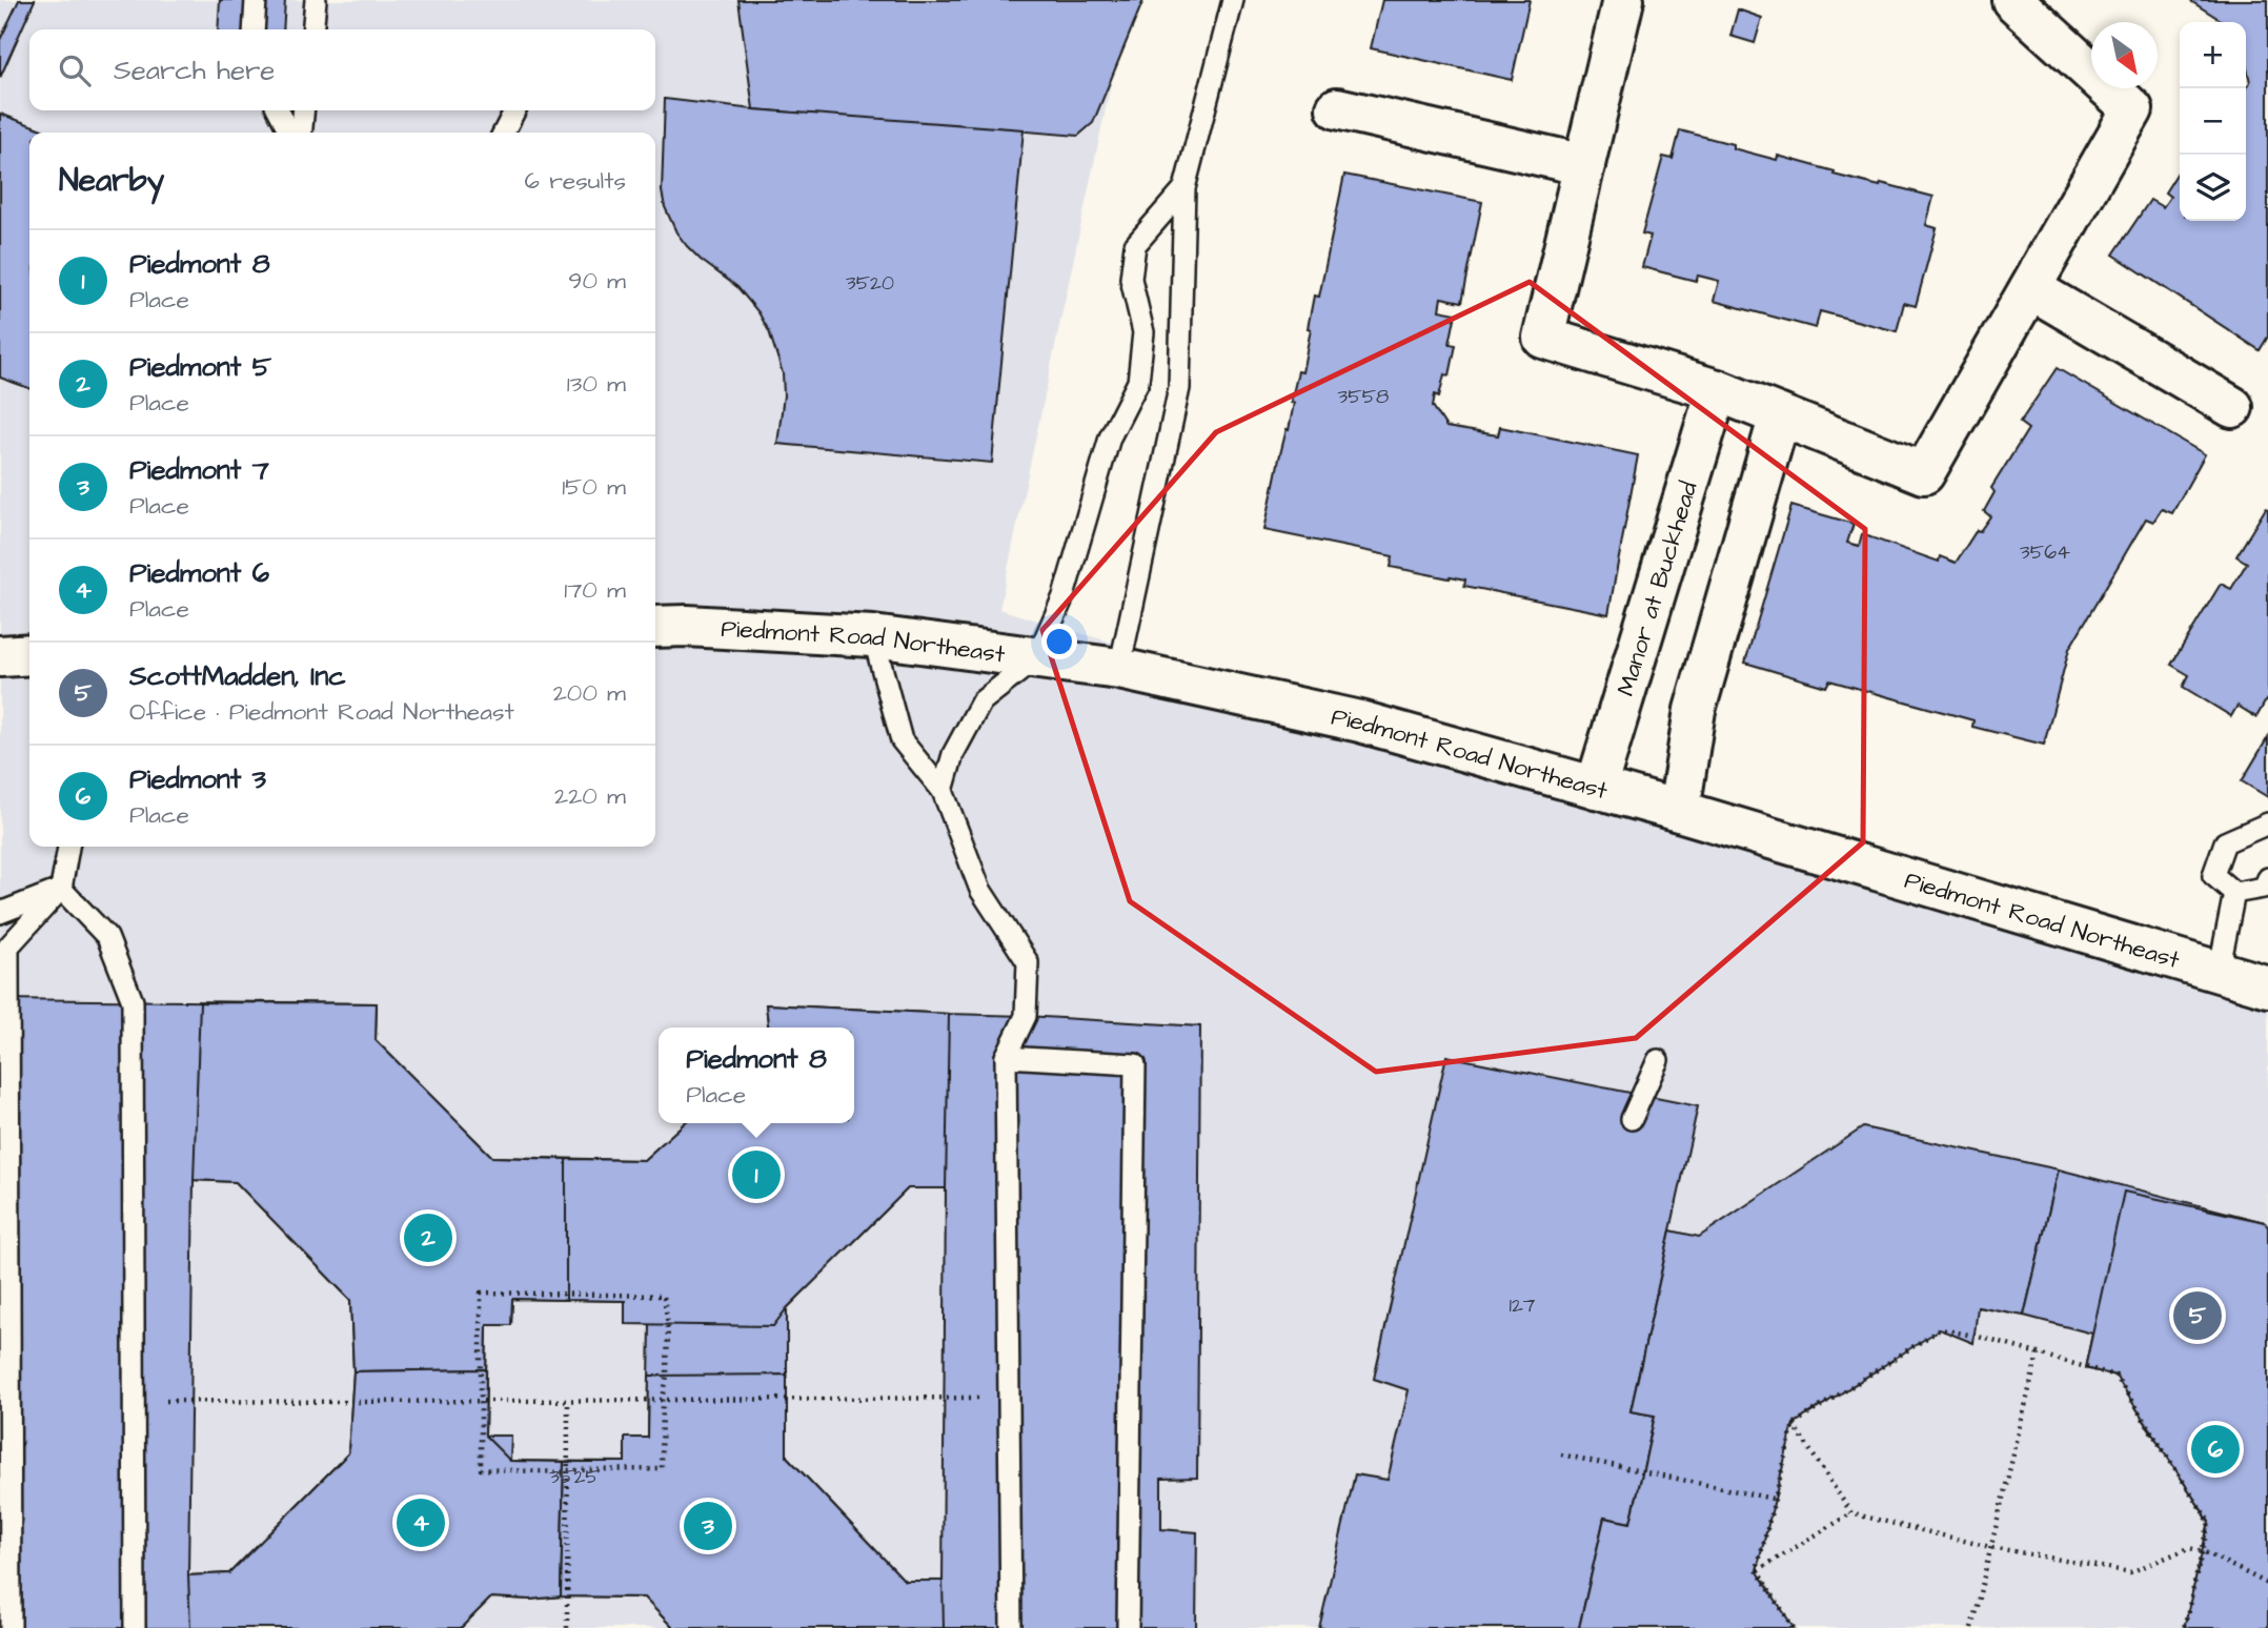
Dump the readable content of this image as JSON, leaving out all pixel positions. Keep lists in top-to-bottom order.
{
  "streets": {
    "street": ["Manor at Buckhead", "Piedmont Road Northeast"]
  },
  "crossings": [
    ["Manor at Buckhead", "Piedmont Road Northeast"]
  ],
  "house_numbers": [
    "3520",
    "3558",
    "3564",
    "127",
    "3525"
  ],
  "north": "bottom right",
  "page": {
    "map_buttons": ["+", "−"],
    "search": "Search here",
    "heading": ["Nearby", "6 results"],
    "list": [
      {
        "mark": "1",
        "name": "Piedmont 8",
        "note": "Place",
        "value": "90 m"
      },
      {
        "mark": "2",
        "name": "Piedmont 5",
        "note": "Place",
        "value": "130 m"
      },
      {
        "mark": "3",
        "name": "Piedmont 7",
        "note": "Place",
        "value": "150 m"
      },
      {
        "mark": "4",
        "name": "Piedmont 6",
        "note": "Place",
        "value": "170 m"
      },
      {
        "mark": "5",
        "name": "ScottMadden, Inc",
        "note": "Office · Piedmont Road Northeast",
        "value": "200 m"
      },
      {
        "mark": "6",
        "name": "Piedmont 3",
        "note": "Place",
        "value": "220 m"
      }
    ],
    "popup": ["Piedmont 8", "Place"],
    "pins": [
      "1",
      "2",
      "5",
      "6",
      "4",
      "3"
    ]
  }
}
